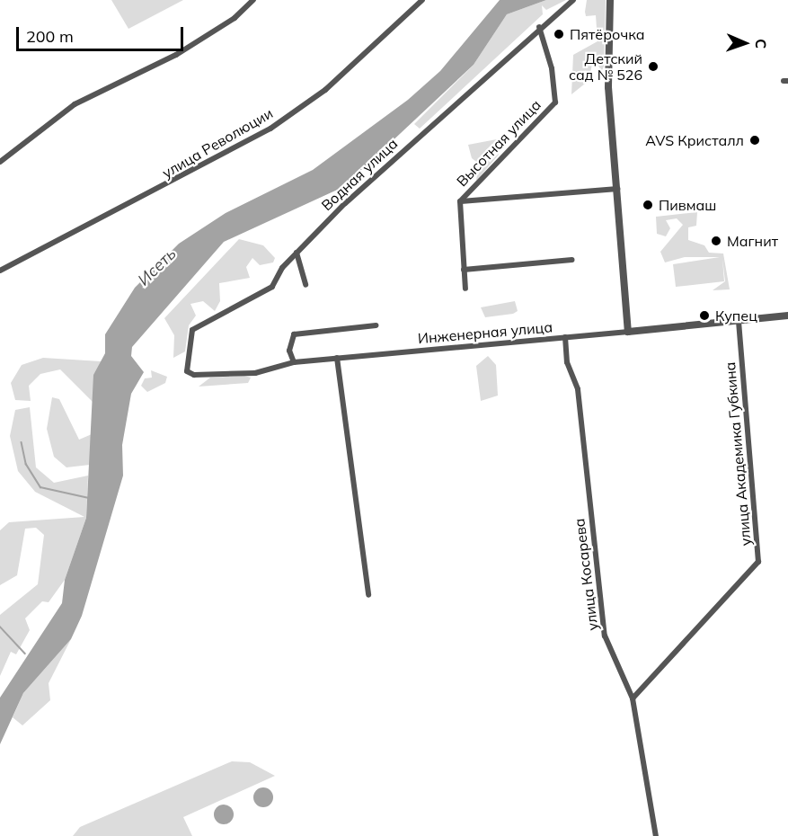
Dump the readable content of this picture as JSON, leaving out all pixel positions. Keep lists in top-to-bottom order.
{
  "streets": {
    "street": [
      "улица Революции",
      "Высотная улица",
      "Водная улица",
      "Инженерная улица",
      "улица Академика Губкина",
      "улица Косарева"
    ]
  },
  "crossings": [
    ["Высотная улица", "Водная улица"],
    ["Водная улица", "Инженерная улица"],
    ["Инженерная улица", "улица Академика Губкина"],
    ["Инженерная улица", "улица Косарева"],
    ["улица Академика Губкина", "улица Косарева"]
  ],
  "water": ["Исеть"],
  "places": [
    "Пятёрочка",
    "Детcкий сад № 526",
    "AVS Кристалл",
    "Пивмаш",
    "Магнит",
    "Купец"
  ],
  "scale_bar": "200 m",
  "north": "right"
}
